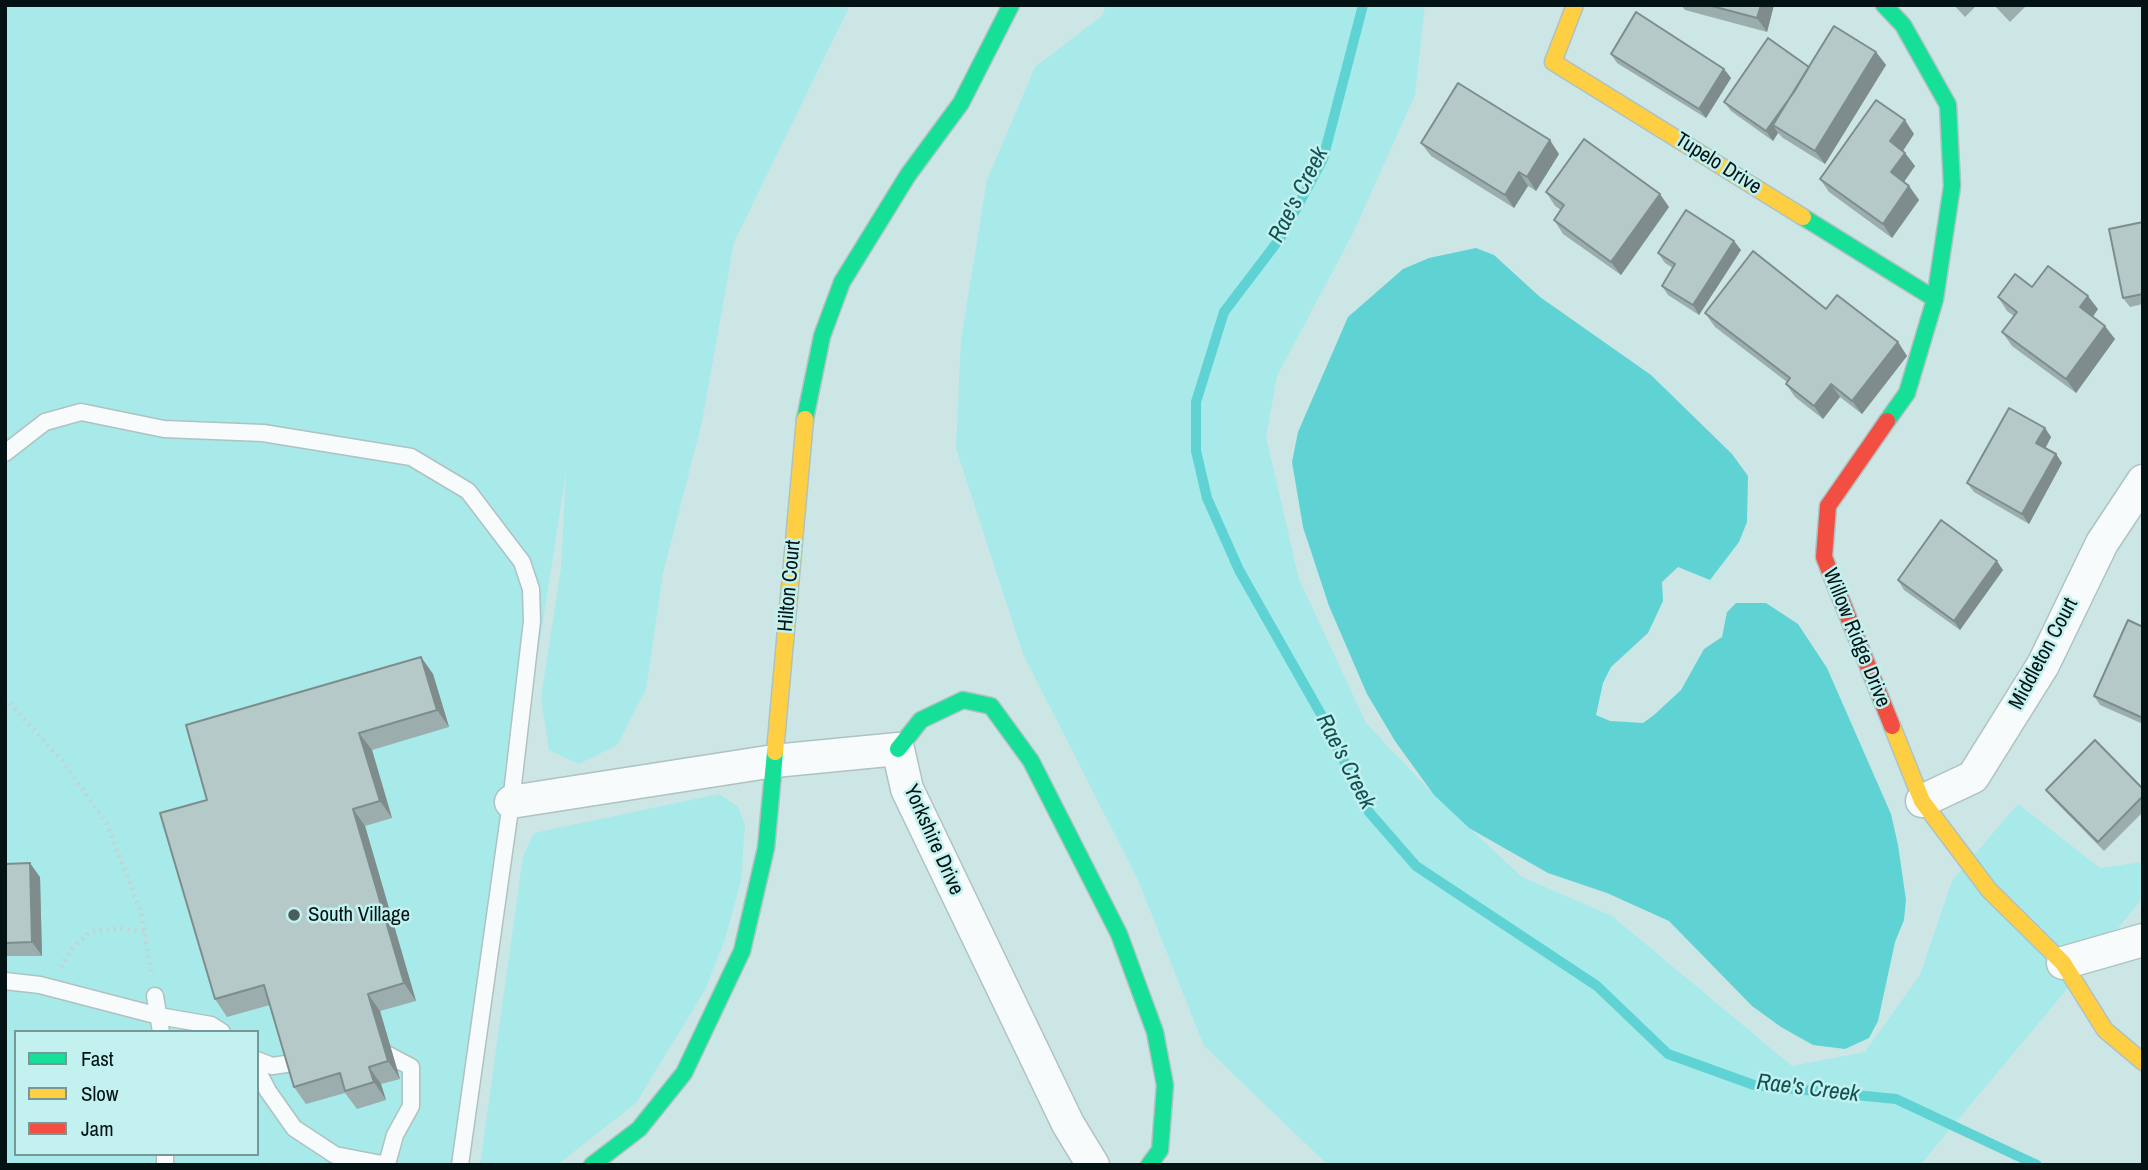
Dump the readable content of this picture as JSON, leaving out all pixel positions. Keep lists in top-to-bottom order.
{
  "streets": {
    "street": [
      "Tupelo Drive",
      "Hilton Court",
      "Willow Ridge Drive",
      "Middleton Court",
      "Yorkshire Drive"
    ]
  },
  "crossings": [
    ["Tupelo Drive", "Willow Ridge Drive"],
    ["Willow Ridge Drive", "Middleton Court"]
  ],
  "water": ["Rae's Creek"],
  "places": ["South Village"],
  "legend": ["Fast", "Slow", "Jam"]
}
